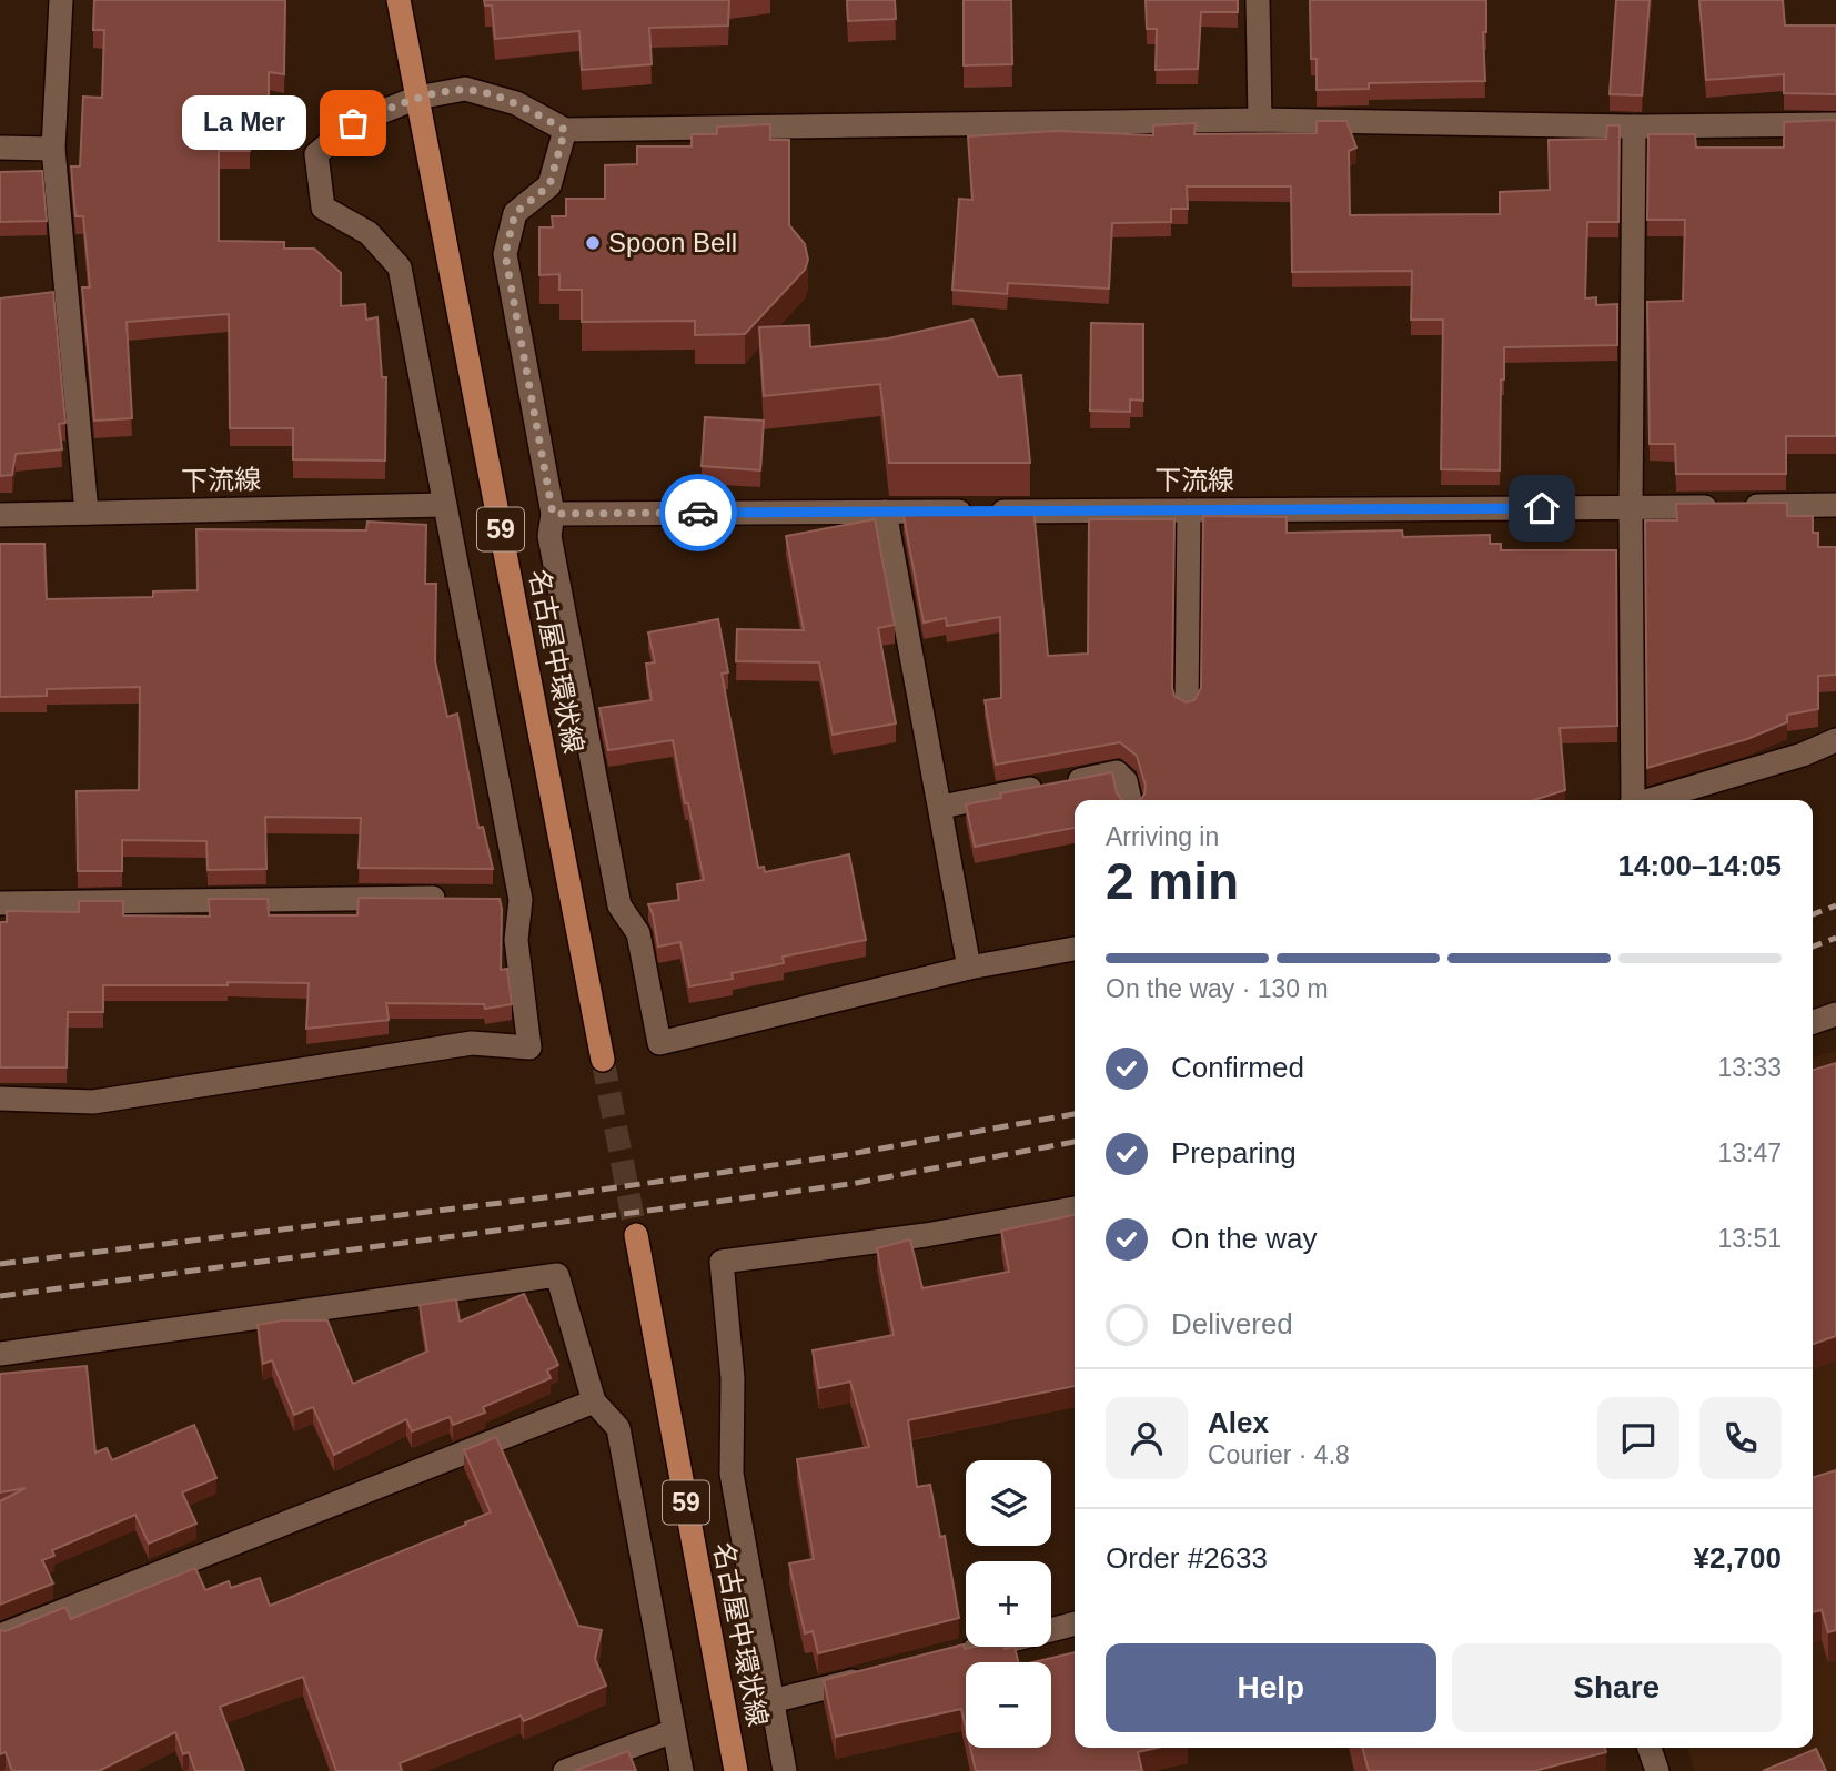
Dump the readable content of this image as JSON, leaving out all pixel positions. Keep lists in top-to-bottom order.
{
  "streets": {
    "main road": ["59", "名古屋中環状線"],
    "street": ["下流線"]
  },
  "places": ["La Mer", "Spoon Bell"],
  "page": {
    "bubble": "La Mer",
    "heading": ["2 min", "Arriving in", "14:00–14:05"],
    "panel": [
      "Alex",
      "Courier · 4.8",
      "Order #2633",
      "¥2,700"
    ],
    "bar": "On the way · 130 m",
    "list": [
      ["Confirmed", "13:33"],
      ["Preparing", "13:47"],
      ["On the way", "13:51"],
      "Delivered"
    ],
    "map_buttons": ["+", "−"],
    "buttons": ["Help", "Share"]
  }
}
